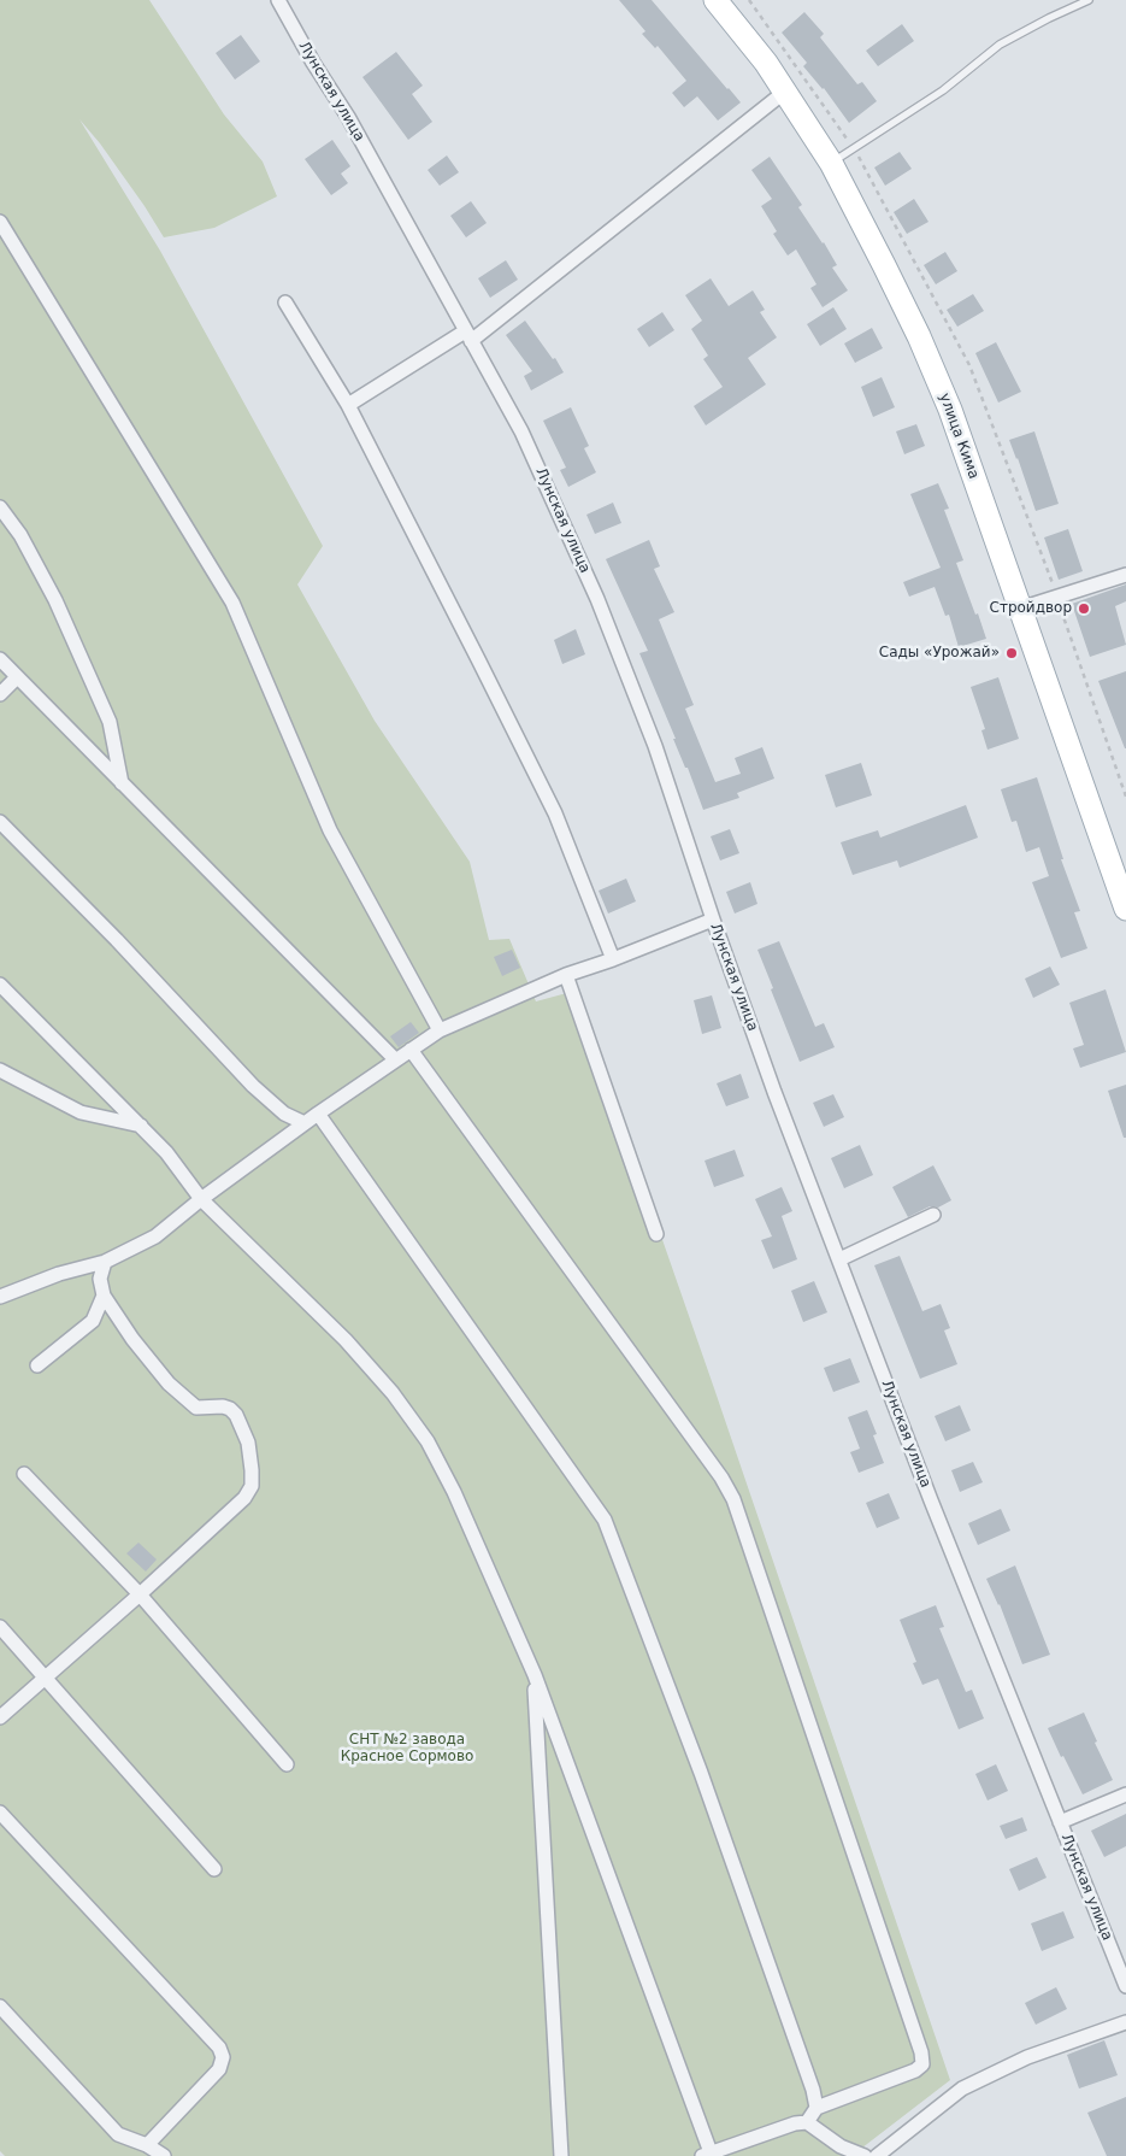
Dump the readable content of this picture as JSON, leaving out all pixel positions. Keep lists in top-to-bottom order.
{
  "streets": {
    "main road": ["улица Кима"],
    "street": ["Лунская улица"]
  },
  "parks": ["СНТ №2 завода Красное Сормово"],
  "places": ["Стройдвор", "Сады «Урожай»"]
}
